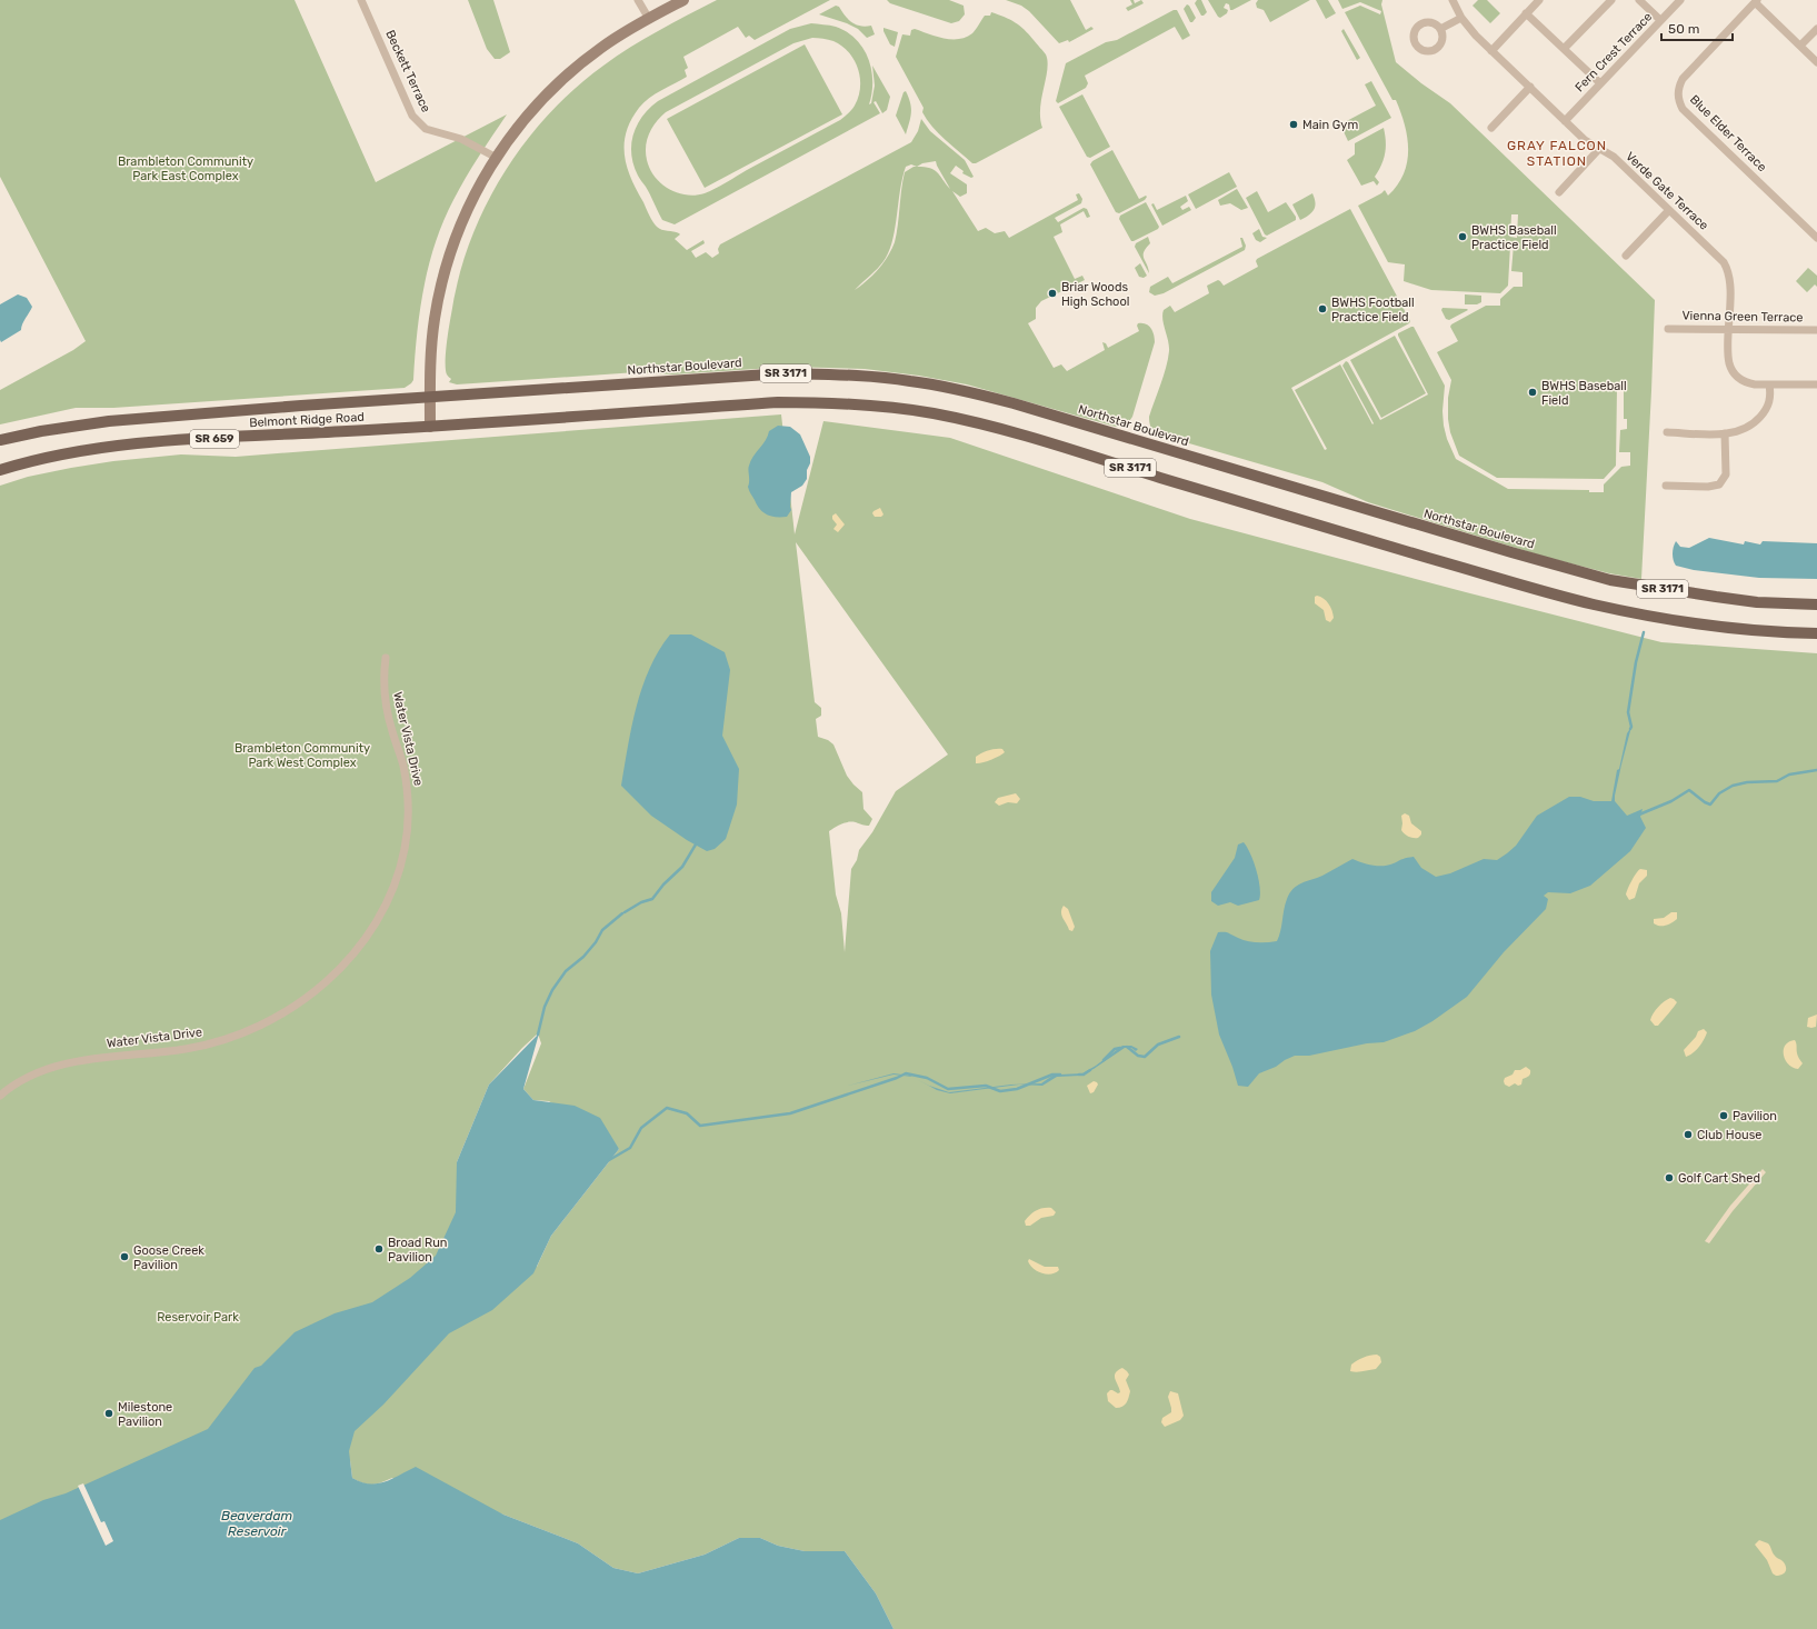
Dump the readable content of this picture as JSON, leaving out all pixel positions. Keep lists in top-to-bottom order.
{
  "streets": {
    "main road": [
      "Northstar Boulevard",
      "SR 3171",
      "Belmont Ridge Road",
      "SR 659"
    ],
    "street": [
      "Fern Crest Terrace",
      "Beckett Terrace",
      "Blue Elder Terrace",
      "Verde Gate Terrace",
      "Vienna Green Terrace",
      "Water Vista Drive"
    ]
  },
  "crossings": [
    ["Fern Crest Terrace", "Verde Gate Terrace"],
    ["Verde Gate Terrace", "Vienna Green Terrace"],
    ["Northstar Boulevard", "Belmont Ridge Road"],
    ["SR 3171", "Belmont Ridge Road"]
  ],
  "districts": ["GRAY FALCON STATION"],
  "water": ["Beaverdam Reservoir"],
  "parks": ["Brambleton Community Park East Complex", "Brambleton Community Park West Complex", "Reservoir Park"],
  "places": [
    "Main Gym",
    "BWHS Baseball Practice Field",
    "Briar Woods High School",
    "BWHS Football Practice Field",
    "BWHS Baseball Field",
    "Pavilion",
    "Club House",
    "Golf Cart Shed",
    "Broad Run Pavilion",
    "Goose Creek Pavilion",
    "Milestone Pavilion"
  ],
  "scale_bar": "50 m"
}
